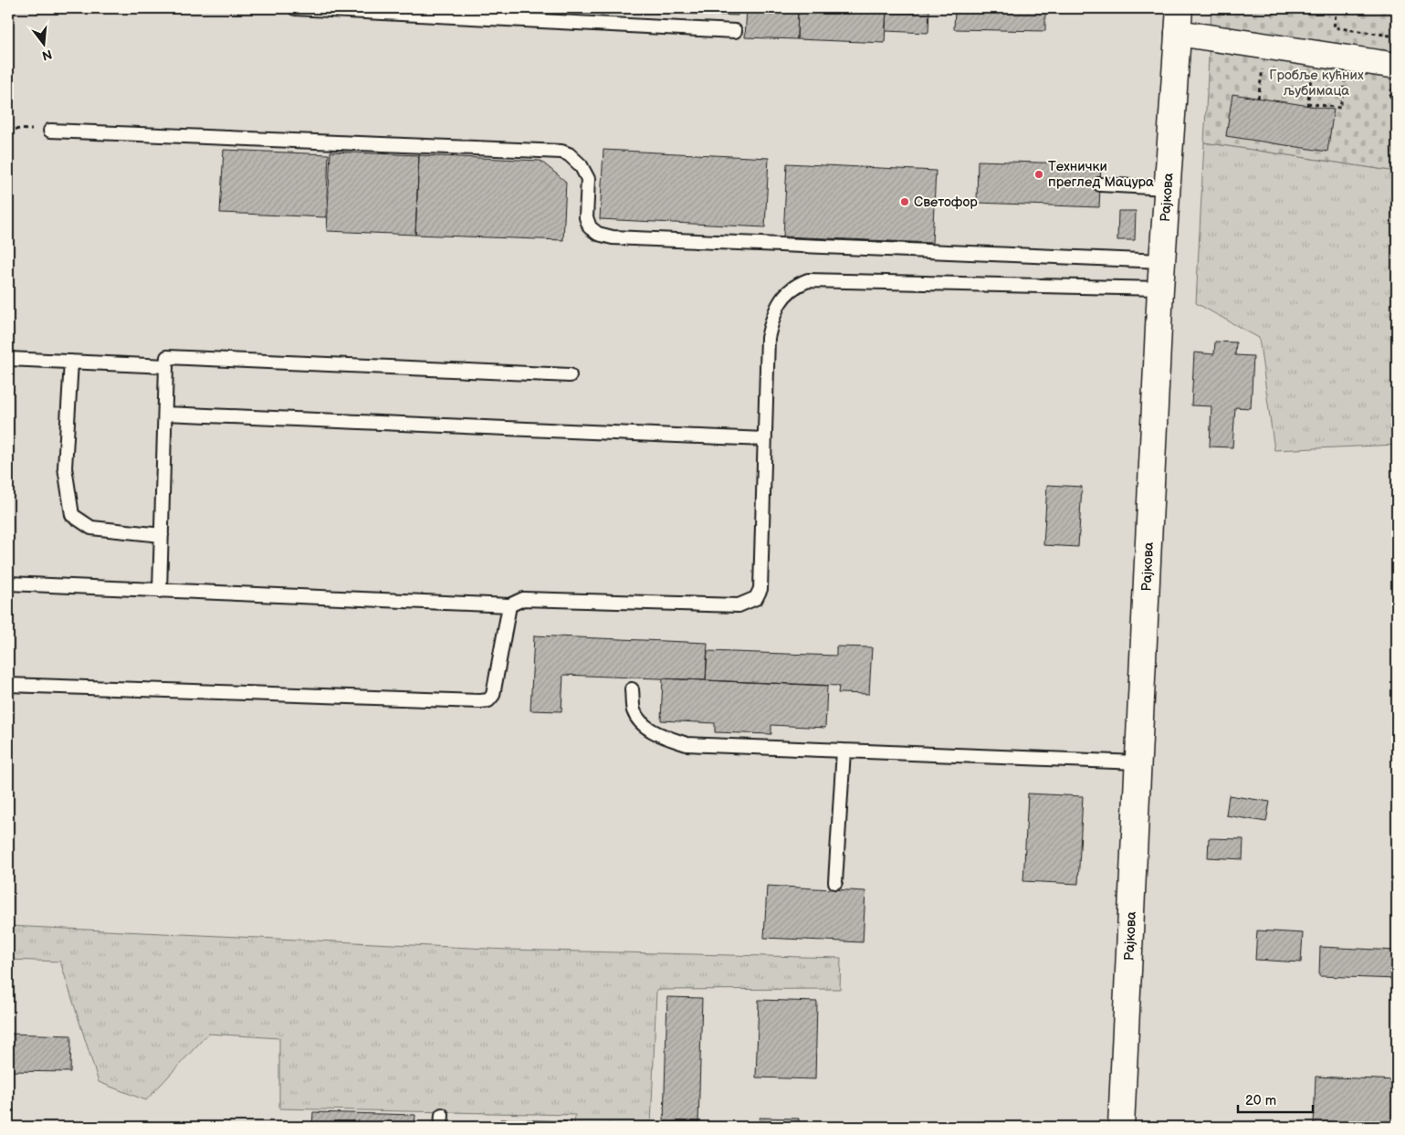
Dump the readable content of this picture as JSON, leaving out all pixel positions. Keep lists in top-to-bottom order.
{
  "streets": {
    "street": ["Рајкова"]
  },
  "parks": ["Гробље кућних љубимаца"],
  "places": ["Технички преглед Мацура", "Светофор"],
  "scale_bar": "20 m",
  "north": "bottom"
}
